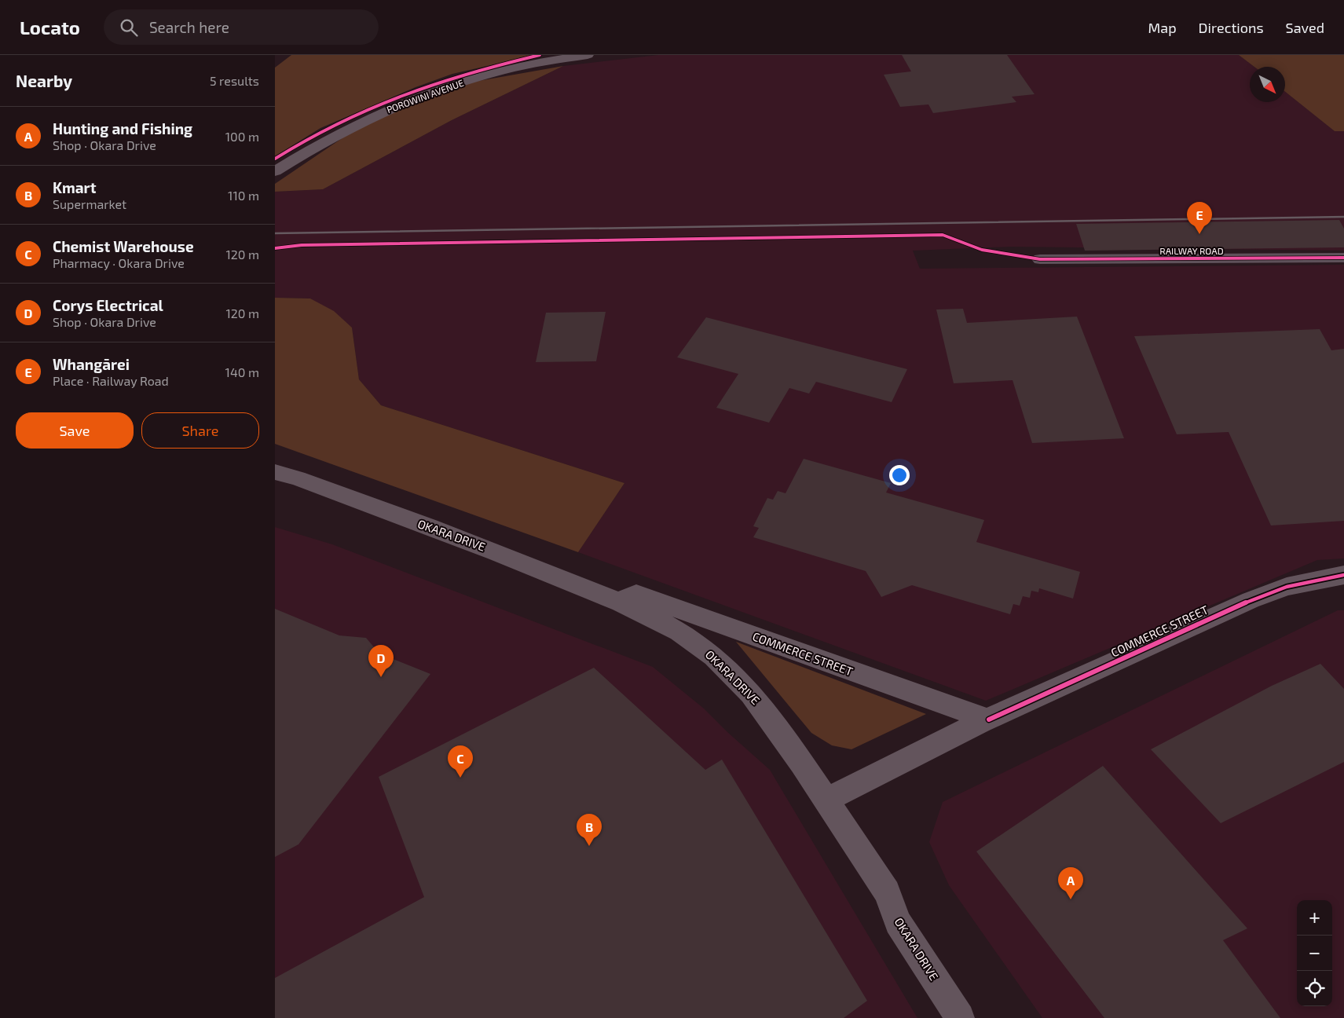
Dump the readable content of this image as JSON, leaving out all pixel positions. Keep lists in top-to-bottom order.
{
  "streets": {
    "main road": ["POROWINI AVENUE", "OKARA DRIVE", "COMMERCE STREET"],
    "street": ["RAILWAY ROAD"]
  },
  "crossings": [
    ["OKARA DRIVE", "COMMERCE STREET"]
  ],
  "north": "bottom right",
  "page": {
    "header": "Locato",
    "search": "Search here",
    "nav": ["Map", "Directions", "Saved"],
    "heading": ["Nearby", "5 results"],
    "list": [
      {
        "mark": "A",
        "name": "Hunting and Fishing",
        "note": "Shop · Okara Drive",
        "value": "100 m"
      },
      {
        "mark": "B",
        "name": "Kmart",
        "note": "Supermarket",
        "value": "110 m"
      },
      {
        "mark": "C",
        "name": "Chemist Warehouse",
        "note": "Pharmacy · Okara Drive",
        "value": "120 m"
      },
      {
        "mark": "D",
        "name": "Corys Electrical",
        "note": "Shop · Okara Drive",
        "value": "120 m"
      },
      {
        "mark": "E",
        "name": "Whangārei",
        "note": "Place · Railway Road",
        "value": "140 m"
      }
    ],
    "pins": [
      "E",
      "D",
      "C",
      "B",
      "A"
    ],
    "buttons": ["Save", "Share"],
    "map_buttons": ["+", "−"]
  }
}
